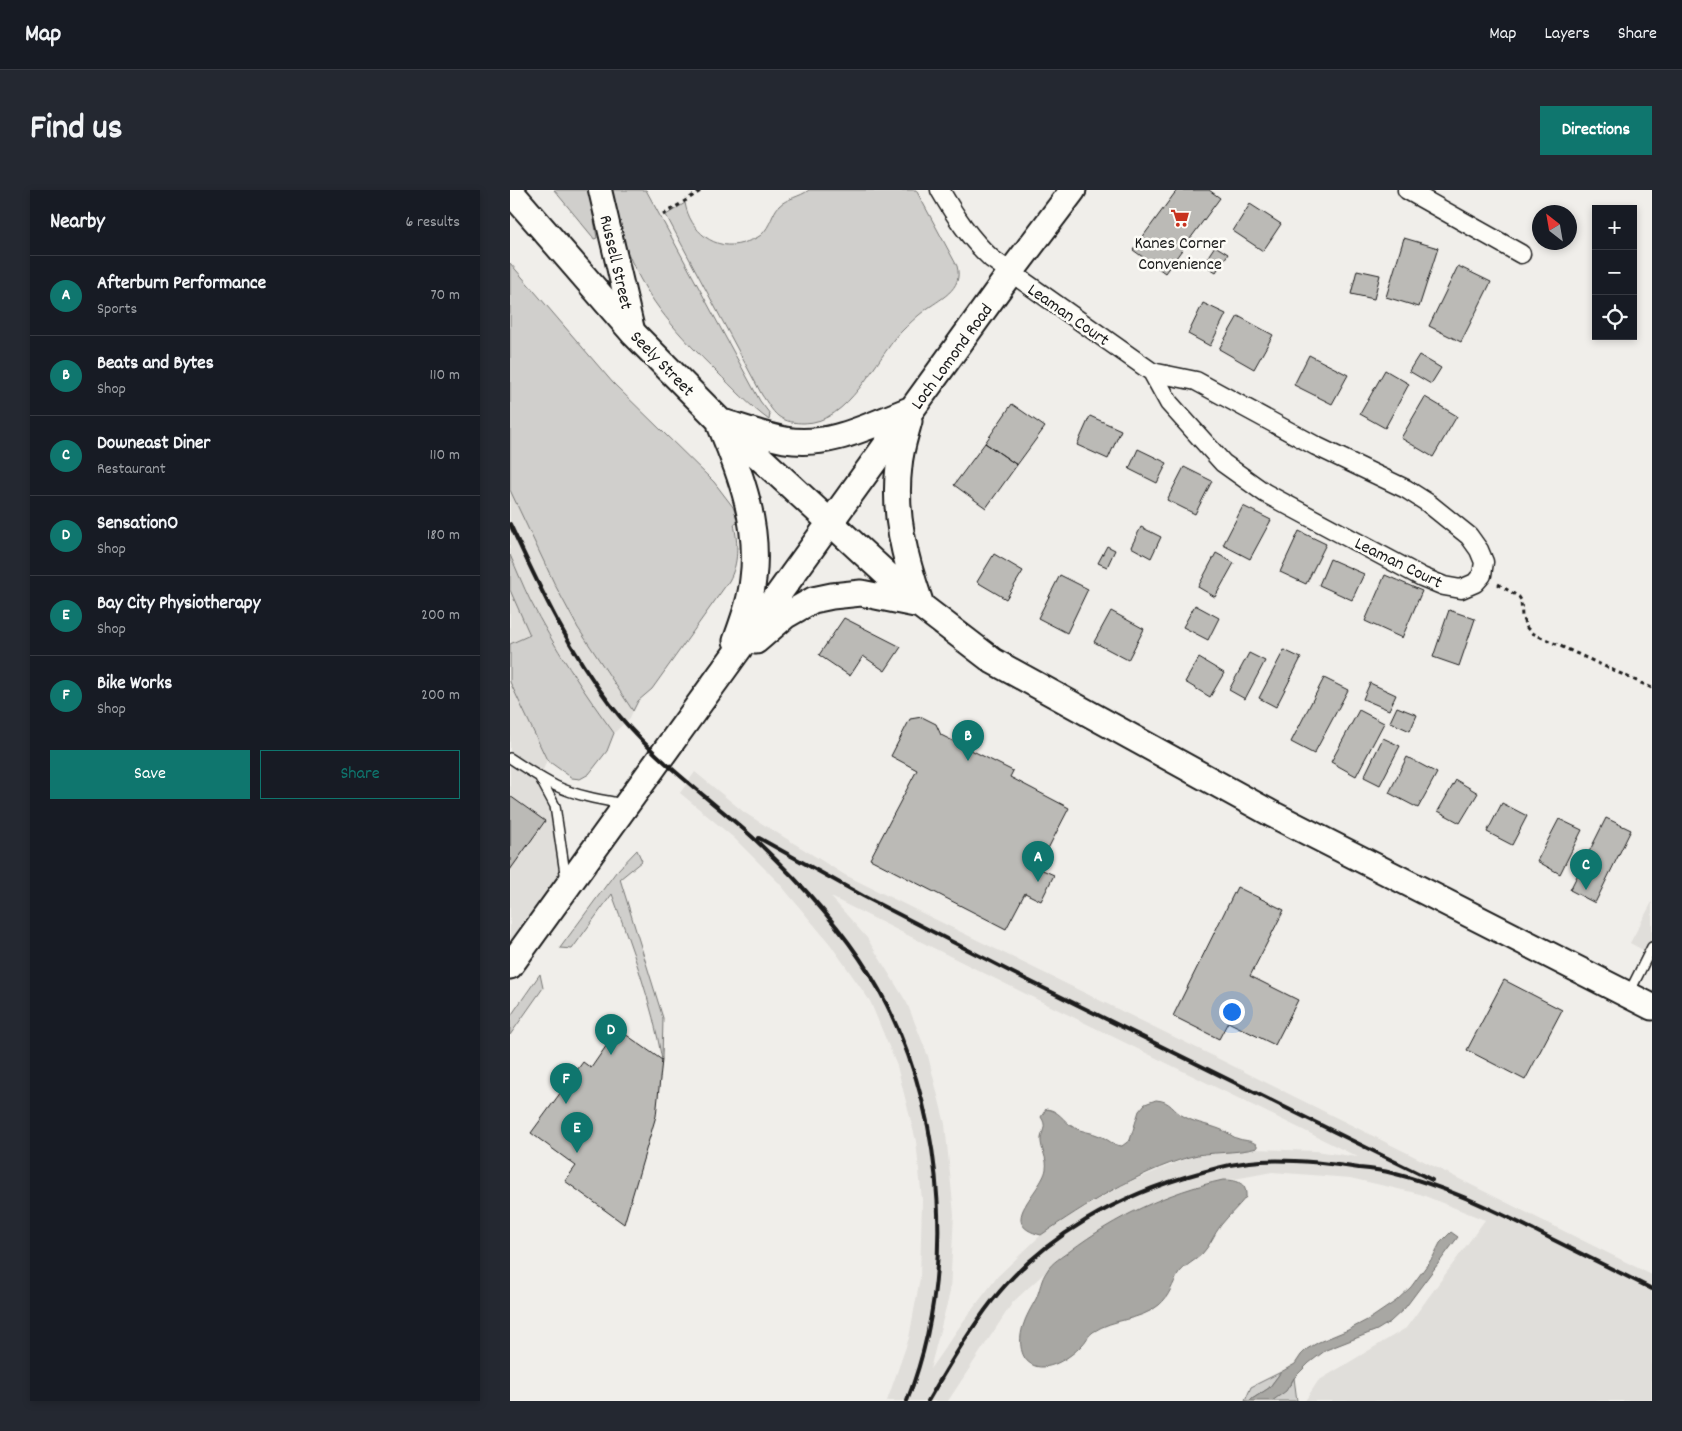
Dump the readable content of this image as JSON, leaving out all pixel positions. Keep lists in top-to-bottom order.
{
  "streets": {
    "main road": ["Loch Lomond Road", "Seely Street"],
    "street": ["Russell Street", "Leaman Court"]
  },
  "crossings": [
    ["Russell Street", "Seely Street"],
    ["Leaman Court", "Loch Lomond Road"],
    ["Loch Lomond Road", "Seely Street"]
  ],
  "places": {
    "supermarket": ["Kanes Corner Convenience"]
  },
  "north": "top left",
  "page": {
    "header": "Map",
    "nav": ["Map", "Layers", "Share"],
    "title": "Find us",
    "buttons": [
      "Directions",
      ["Save", "Share"]
    ],
    "heading": ["Nearby", "6 results"],
    "map_buttons": ["+", "−"],
    "list": [
      {
        "mark": "A",
        "name": "Afterburn Performance",
        "note": "Sports",
        "value": "70 m"
      },
      {
        "mark": "B",
        "name": "Beats and Bytes",
        "note": "Shop",
        "value": "110 m"
      },
      {
        "mark": "C",
        "name": "Downeast Diner",
        "note": "Restaurant",
        "value": "110 m"
      },
      {
        "mark": "D",
        "name": "SensationO",
        "note": "Shop",
        "value": "180 m"
      },
      {
        "mark": "E",
        "name": "Bay City Physiotherapy",
        "note": "Shop",
        "value": "200 m"
      },
      {
        "mark": "F",
        "name": "Bike Works",
        "note": "Shop",
        "value": "200 m"
      }
    ],
    "pins": [
      "B",
      "A",
      "C",
      "D",
      "F",
      "E"
    ]
  }
}
